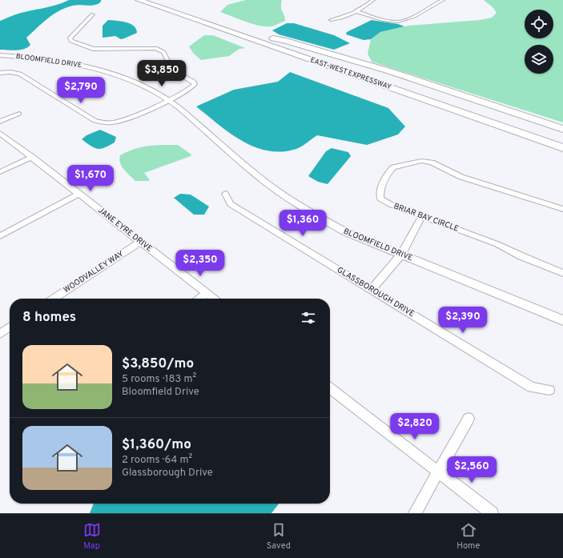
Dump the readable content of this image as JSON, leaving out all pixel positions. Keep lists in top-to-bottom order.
{
  "streets": {
    "highway": ["EAST-WEST EXPRESSWAY"],
    "street": [
      "BLOOMFIELD DRIVE",
      "BRIAR BAY CIRCLE",
      "JANE EYRE DRIVE",
      "WOODVALLEY WAY",
      "GLASSBOROUGH DRIVE"
    ]
  },
  "crossings": [
    ["JANE EYRE DRIVE", "WOODVALLEY WAY"]
  ],
  "page": {
    "price": [
      "$3,850",
      "$2,790",
      "$1,670",
      "$1,360",
      "$2,350",
      "$2,390",
      "$2,820",
      "$2,560"
    ],
    "heading": "8 homes",
    "list": [
      {
        "name": "$3,850/mo",
        "note": "5 rooms · 183 m² · Bloomfield Drive"
      },
      {
        "name": "$1,360/mo",
        "note": "2 rooms · 64 m² · Glassborough Drive"
      }
    ],
    "tabs": ["Map", "Saved", "Home"]
  }
}
